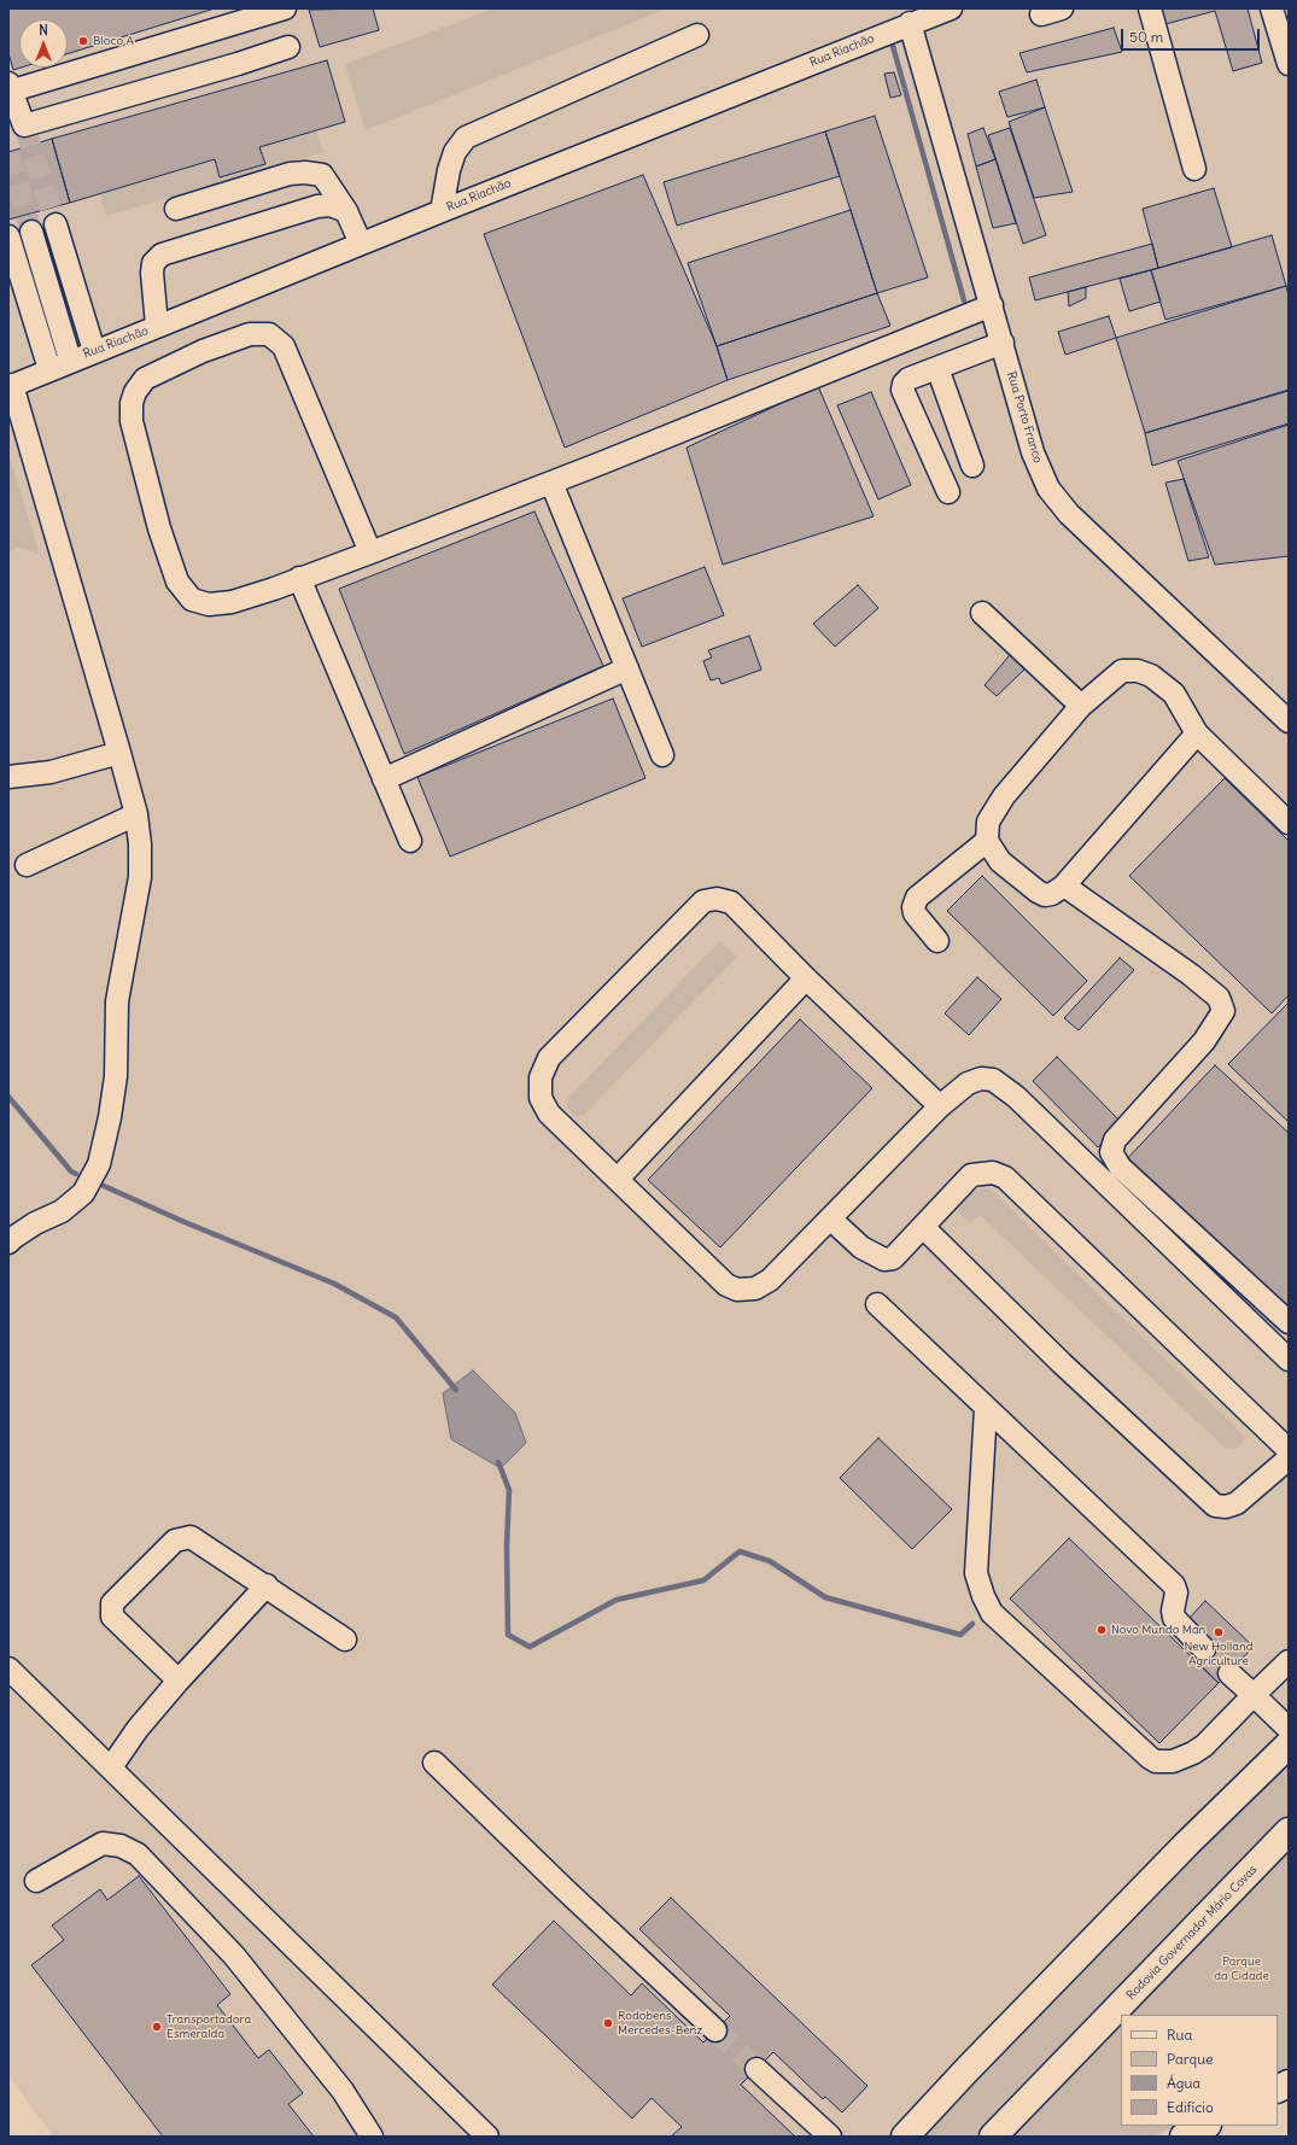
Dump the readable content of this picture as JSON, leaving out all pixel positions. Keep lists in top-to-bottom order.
{
  "streets": {
    "highway": ["Rodovia Governador Mário Covas"],
    "street": ["Rua Riachão", "Rua Porto Franco"]
  },
  "crossings": [
    ["Rua Riachão", "Rua Porto Franco"]
  ],
  "parks": ["Parque da Cidade"],
  "places": [
    "Bloco A",
    "Novo Mundo Man",
    "New Holland Agriculture",
    "Rodobens Mercedes-Benz",
    "Transportadora Esmeralda"
  ],
  "legend": [
    "Rua",
    "Parque",
    "Água",
    "Edifício"
  ],
  "scale_bar": "50 m",
  "north": "top"
}
